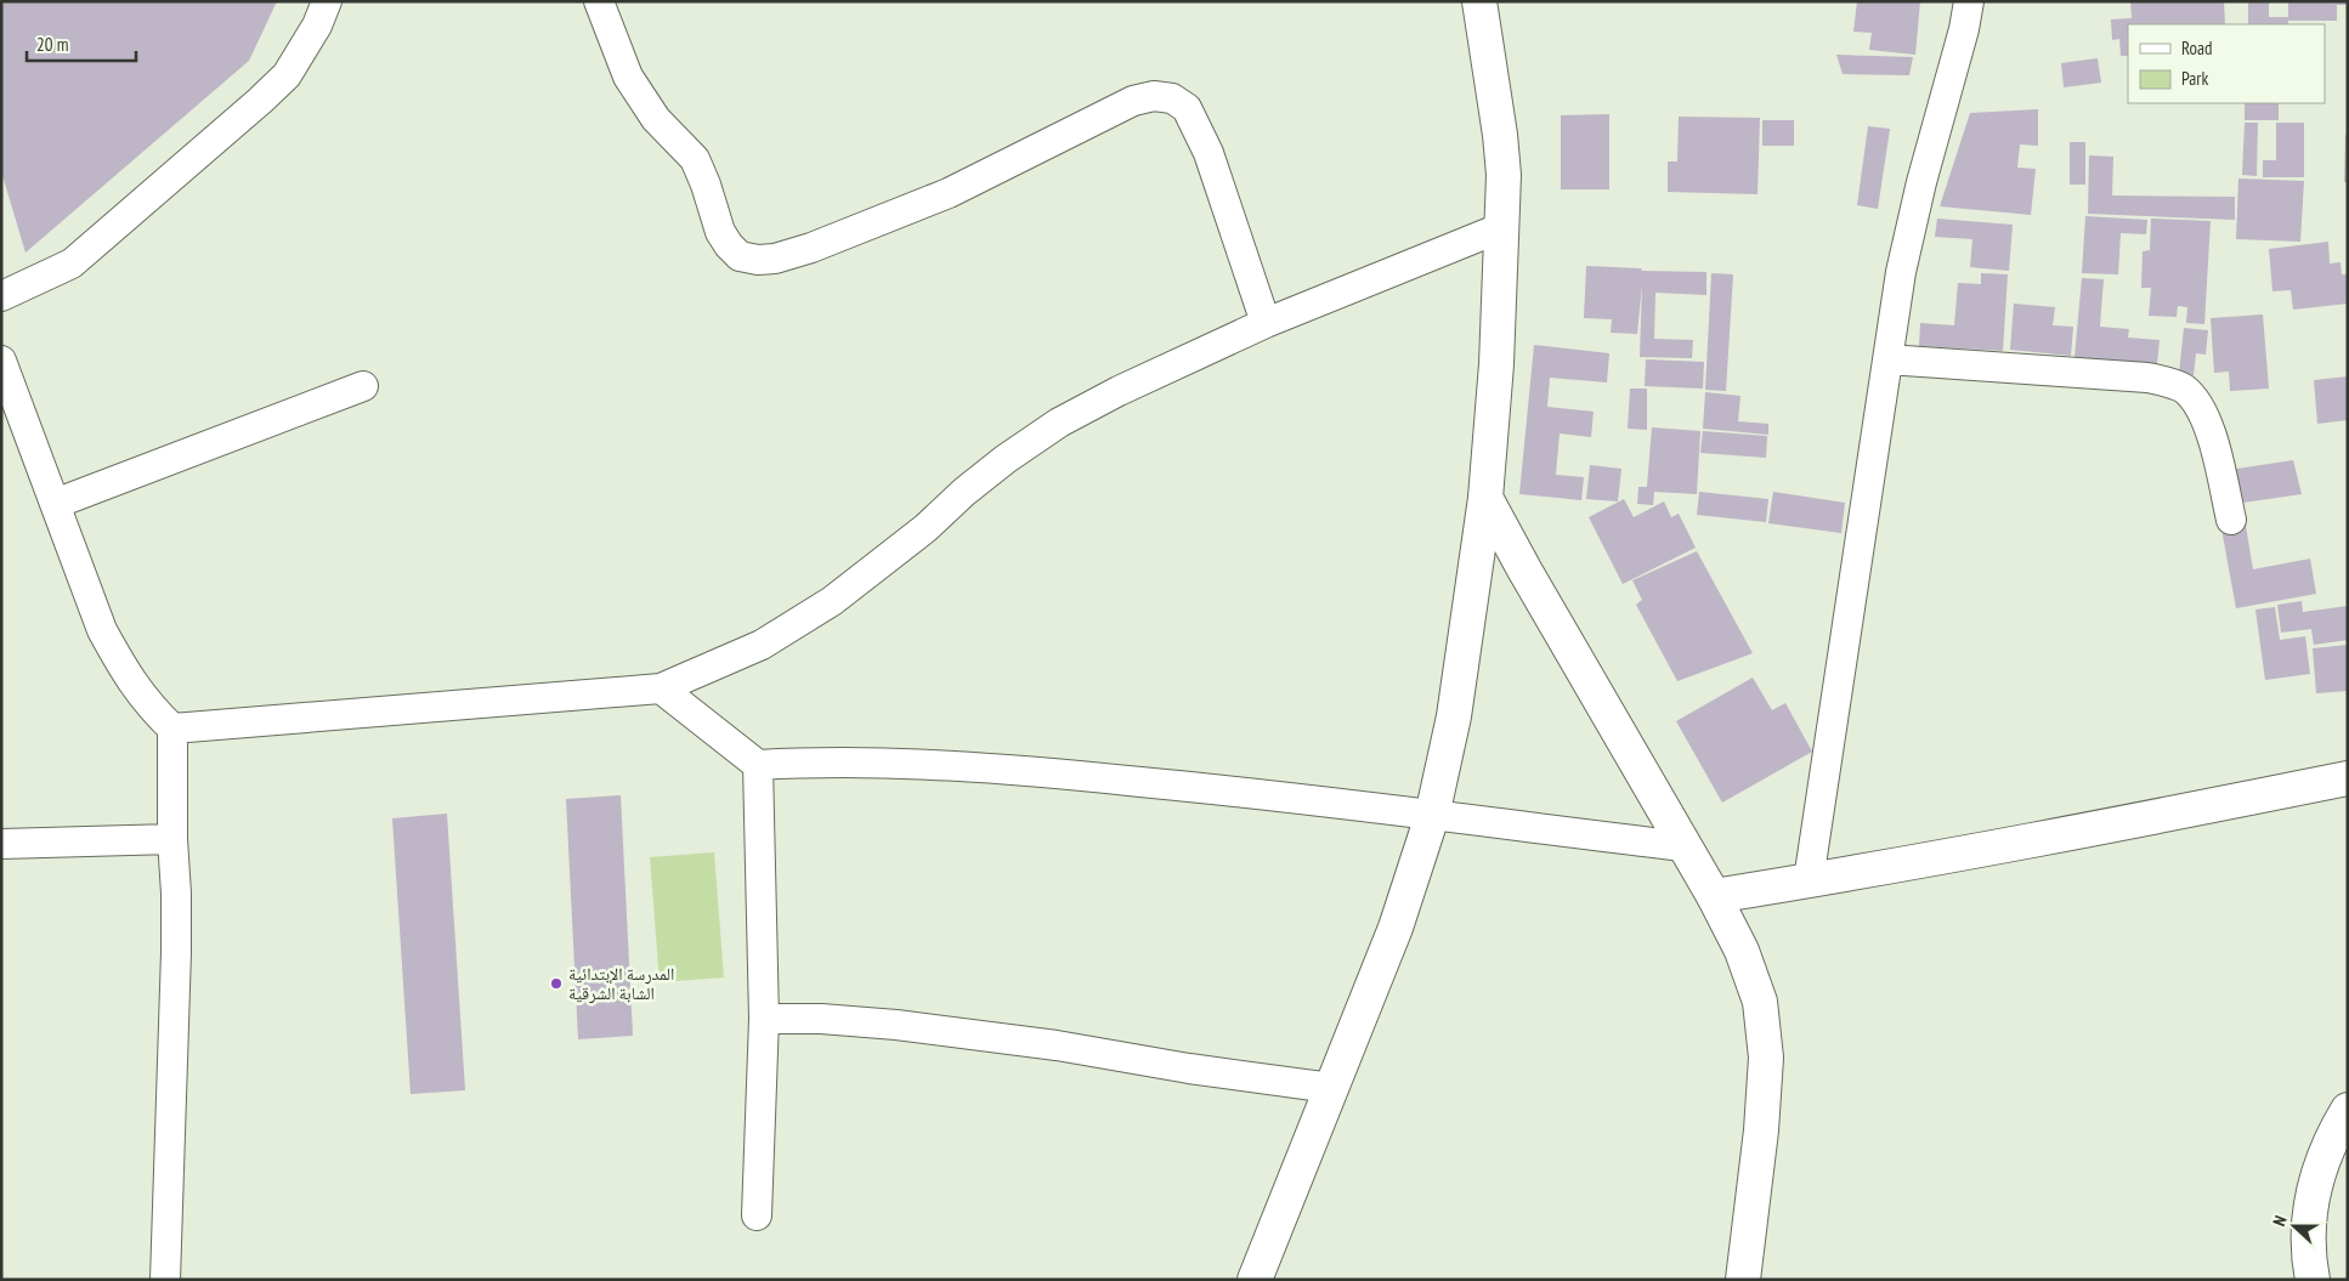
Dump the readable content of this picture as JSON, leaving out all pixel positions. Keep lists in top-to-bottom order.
{
  "places": ["المدرسة الإبتدائية الشابة الشرقية"],
  "legend": ["Road", "Park"],
  "scale_bar": "20 m",
  "north": "left"
}
